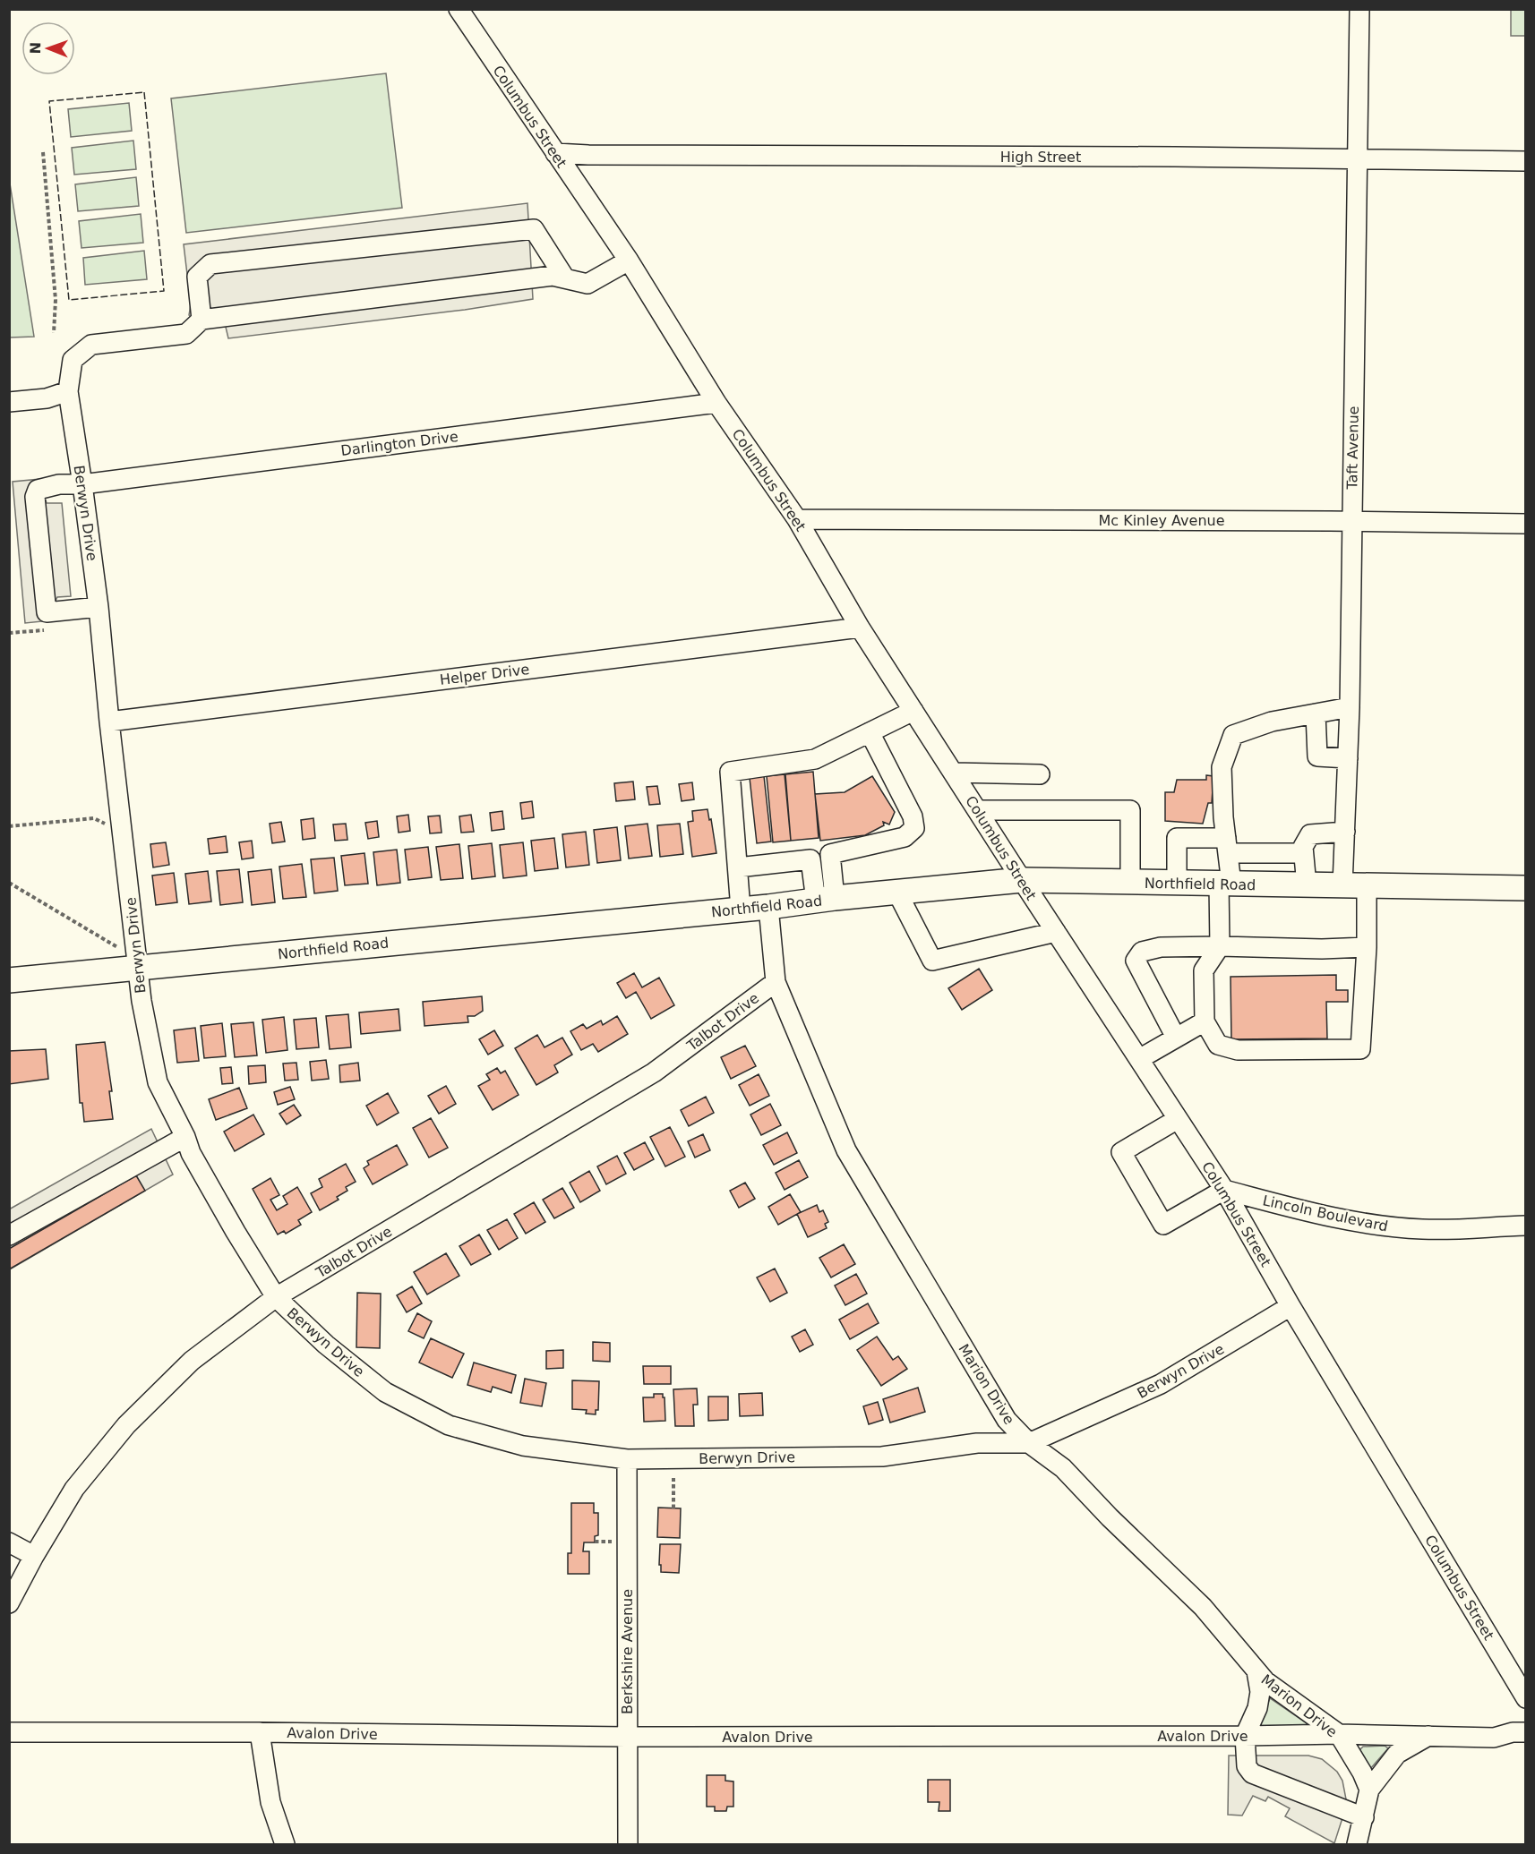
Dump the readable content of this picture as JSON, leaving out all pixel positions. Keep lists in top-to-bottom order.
{
  "streets": {
    "main road": ["Northfield Road"],
    "street": [
      "Columbus Street",
      "High Street",
      "Darlington Drive",
      "Taft Avenue",
      "Berwyn Drive",
      "Mc Kinley Avenue",
      "Helper Drive",
      "Talbot Drive",
      "Lincoln Boulevard",
      "Marion Drive",
      "Berkshire Avenue",
      "Avalon Drive"
    ]
  },
  "crossings": [
    ["Columbus Street", "High Street"],
    ["Columbus Street", "Darlington Drive"],
    ["Columbus Street", "Berwyn Drive"],
    ["Columbus Street", "Mc Kinley Avenue"],
    ["Columbus Street", "Helper Drive"],
    ["Columbus Street", "Northfield Road"],
    ["Columbus Street", "Lincoln Boulevard"],
    ["High Street", "Taft Avenue"],
    ["Darlington Drive", "Berwyn Drive"],
    ["Taft Avenue", "Mc Kinley Avenue"],
    ["Taft Avenue", "Northfield Road"],
    ["Berwyn Drive", "Helper Drive"],
    ["Berwyn Drive", "Northfield Road"],
    ["Berwyn Drive", "Talbot Drive"],
    ["Berwyn Drive", "Marion Drive"],
    ["Berwyn Drive", "Berkshire Avenue"],
    ["Northfield Road", "Marion Drive"],
    ["Talbot Drive", "Marion Drive"],
    ["Marion Drive", "Avalon Drive"],
    ["Berkshire Avenue", "Avalon Drive"]
  ],
  "north": "left"
}
